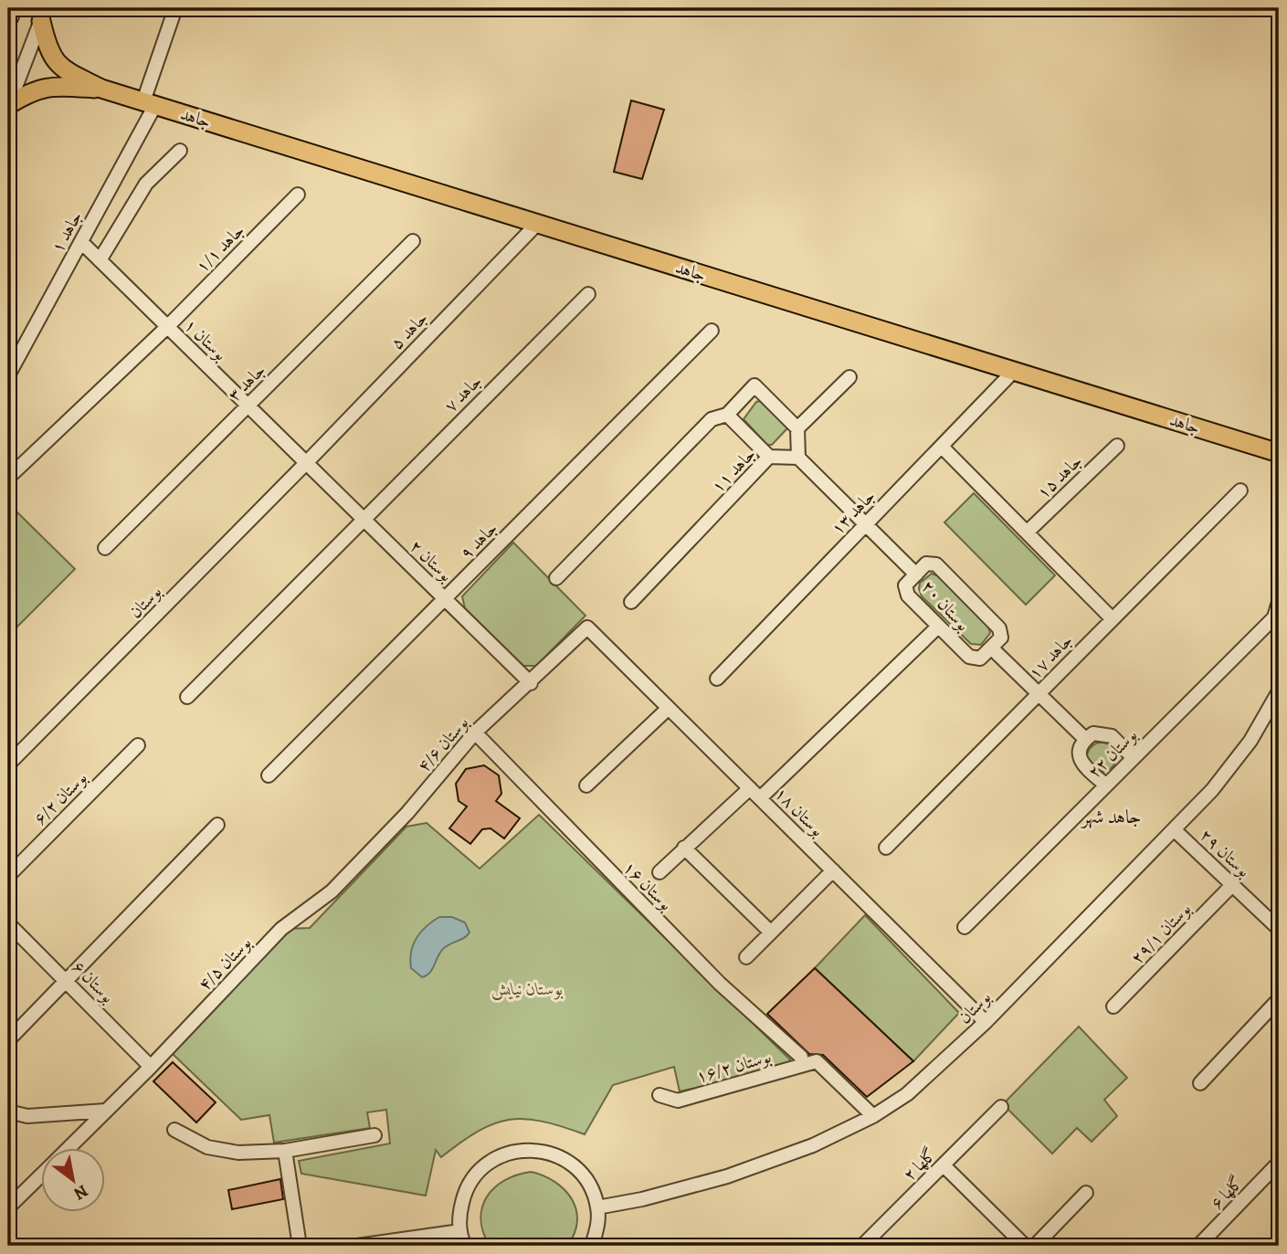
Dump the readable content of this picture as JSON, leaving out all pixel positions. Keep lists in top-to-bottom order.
{
  "streets": {
    "main road": ["جاهد"],
    "street": [
      "جاهد ۱",
      "جاهد ۱/۱",
      "جاهد ۵",
      "بوستان ۱",
      "جاهد ۳",
      "جاهد ۷",
      "جاهد ۱۱",
      "جاهد ۱۵",
      "جاهد ۱۳",
      "جاهد ۹",
      "بوستان ۲",
      "بوستان",
      "بوستان ۲۰",
      "جاهد ۱۷",
      "بوستان ۴/۶",
      "بوستان ۲۲",
      "بوستان ۶/۲",
      "بوستان ۱۸",
      "بوستان ۲۹",
      "بوستان ۱۶",
      "بوستان ۲۹/۱",
      "بوستان ۴/۵",
      "بوستان ۶",
      "بوستان ۱۶/۲",
      "گلها ۲",
      "گلها ۶"
    ]
  },
  "crossings": [
    ["جاهد", "جاهد ۱"],
    ["جاهد", "جاهد ۵"],
    ["جاهد", "جاهد ۱۳"],
    ["جاهد ۱", "بوستان ۱"],
    ["جاهد ۱/۱", "بوستان ۱"],
    ["جاهد ۵", "بوستان ۱"],
    ["جاهد ۵", "بوستان ۲"],
    ["جاهد ۵", "بوستان"],
    ["بوستان ۱", "جاهد ۳"],
    ["بوستان ۱", "بوستان ۲"],
    ["بوستان ۱", "بوستان"],
    ["جاهد ۷", "بوستان ۲"],
    ["جاهد ۹", "بوستان ۲"],
    ["بوستان ۲", "بوستان"],
    ["بوستان ۲", "بوستان ۴/۶"],
    ["بوستان", "بوستان ۱۸"],
    ["بوستان", "بوستان ۲۹"],
    ["بوستان", "بوستان ۱۶/۲"],
    ["بوستان ۴/۶", "بوستان ۱۸"],
    ["بوستان ۴/۶", "بوستان ۱۶"],
    ["بوستان ۴/۶", "بوستان ۴/۵"],
    ["بوستان ۲۹", "بوستان ۲۹/۱"],
    ["بوستان ۴/۵", "بوستان ۶"]
  ],
  "districts": ["جاهد شهر"],
  "parks": ["بوستان نیایش"],
  "north": "bottom right"
}
